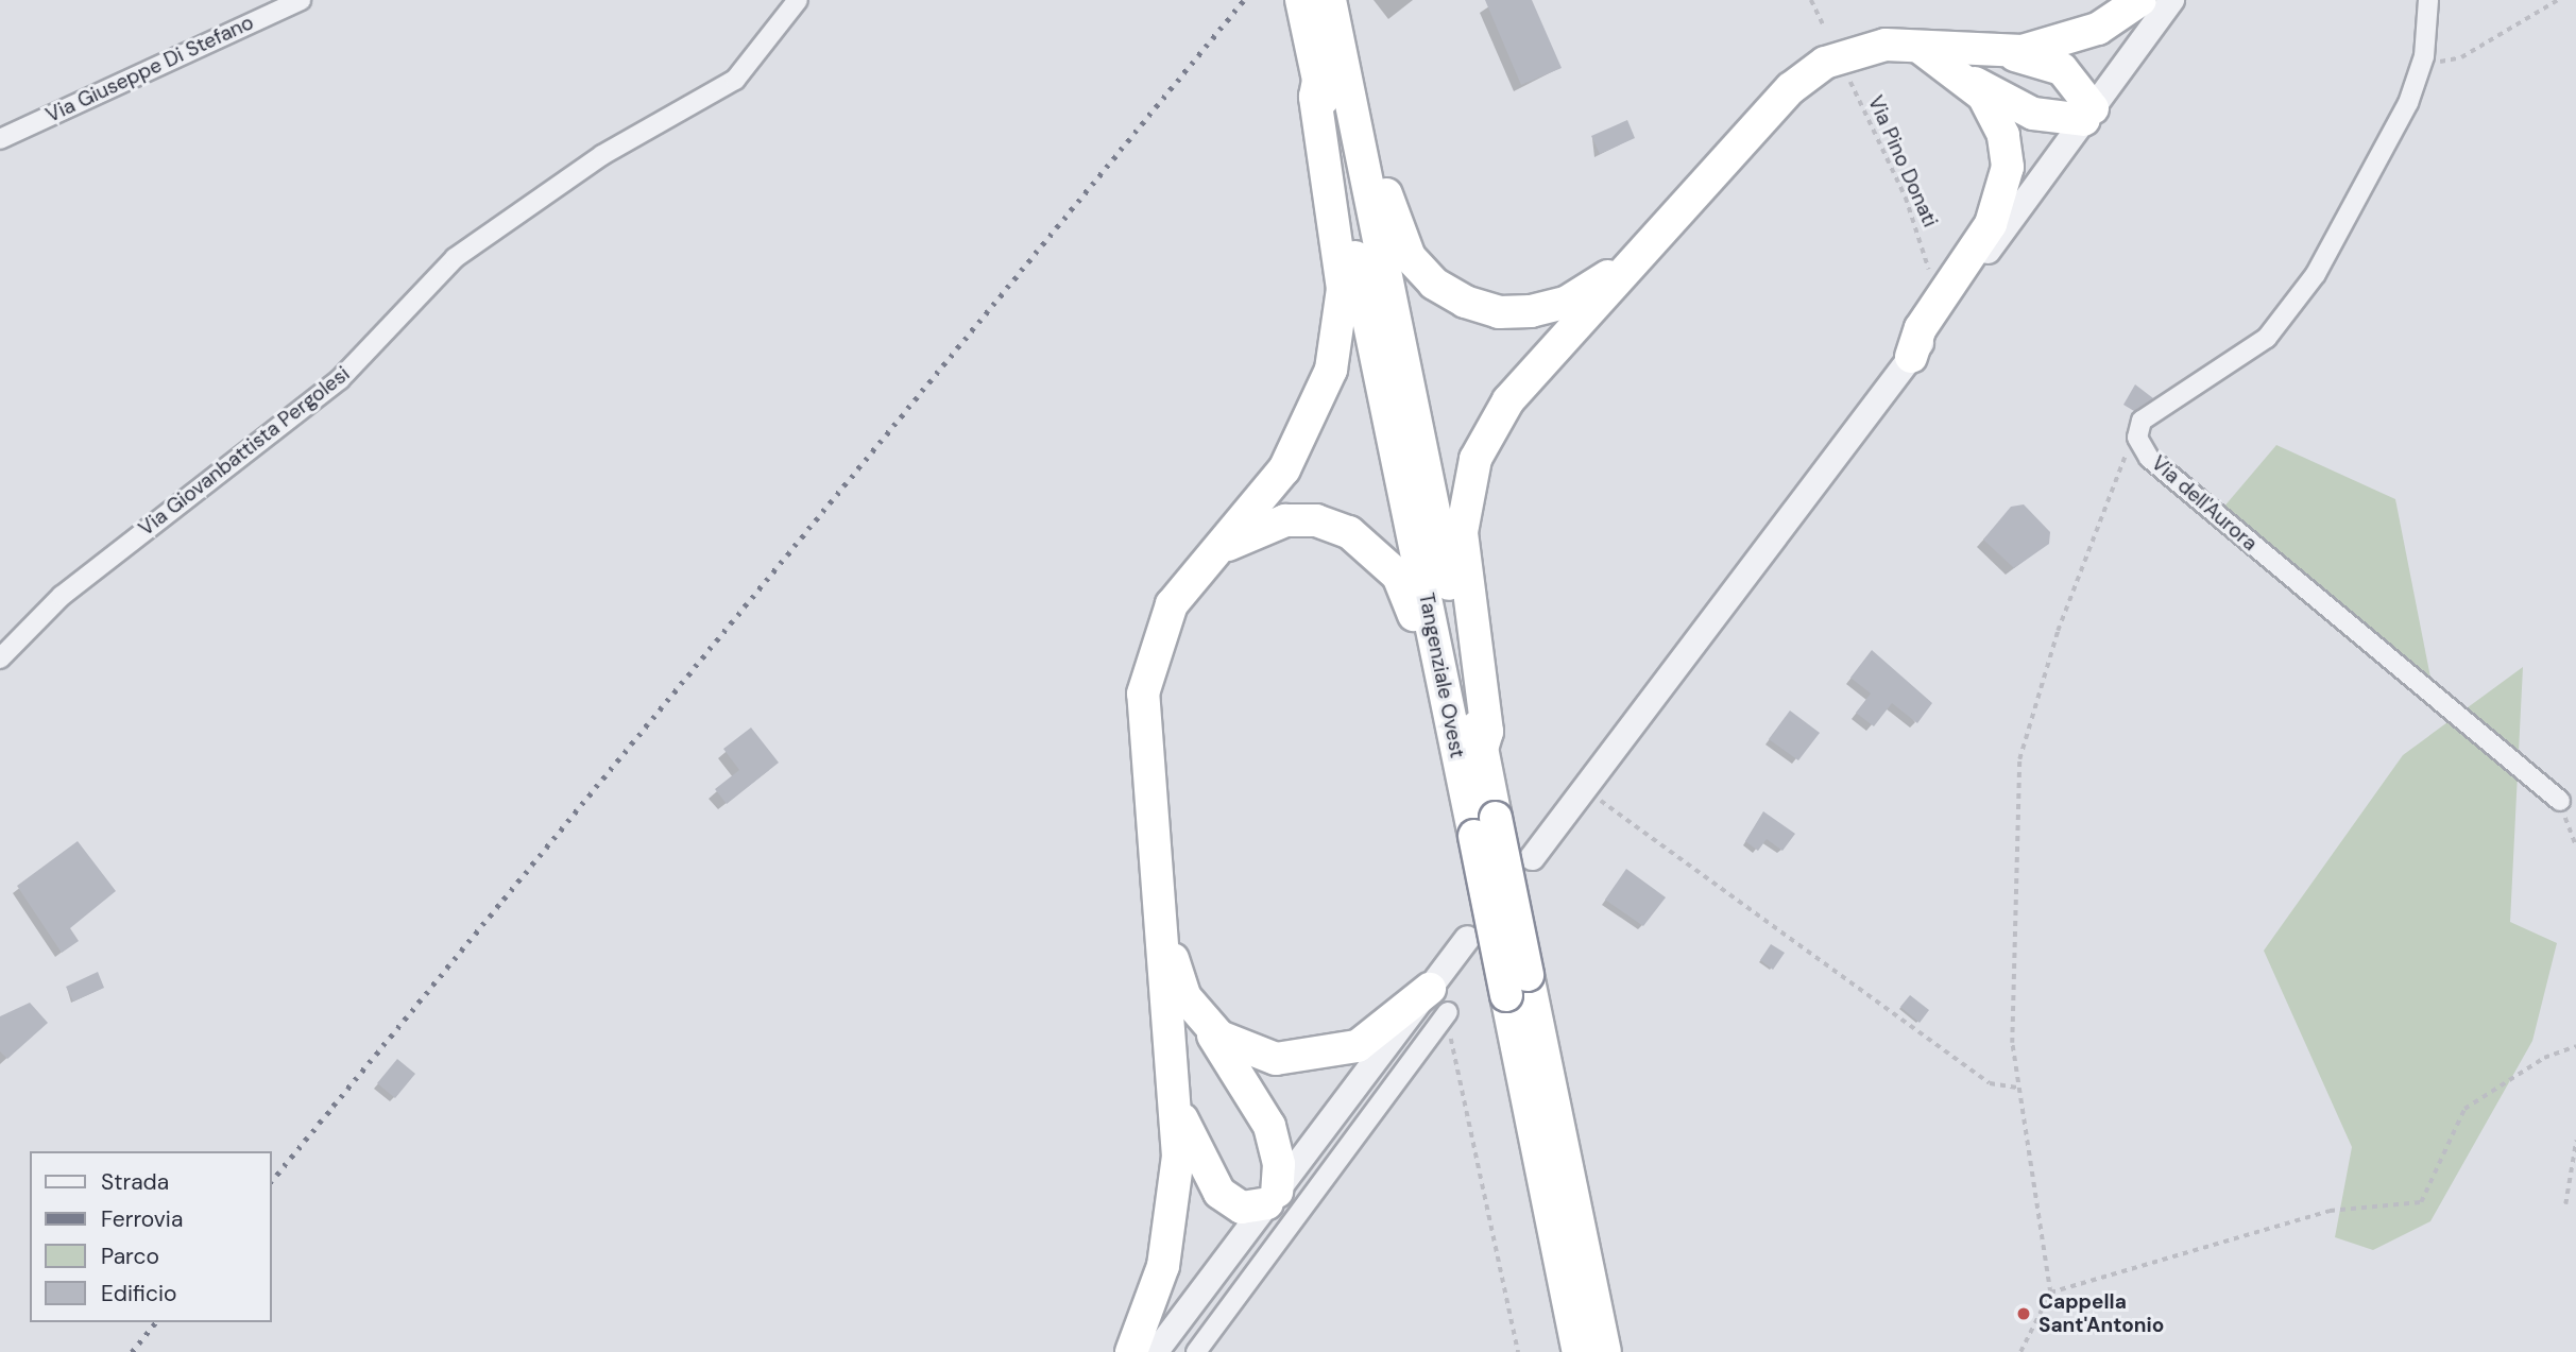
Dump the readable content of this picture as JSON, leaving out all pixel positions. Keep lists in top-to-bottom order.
{
  "streets": {
    "highway": ["Tangenziale Ovest"],
    "street": ["Via Giuseppe Di Stefano", "Via Giovanbattista Pergolesi", "Via dell'Aurora"],
    "path": ["Via Pino Donati"]
  },
  "places": ["Cappella Sant'Antonio"],
  "legend": [
    "Strada",
    "Ferrovia",
    "Parco",
    "Edificio"
  ]
}
